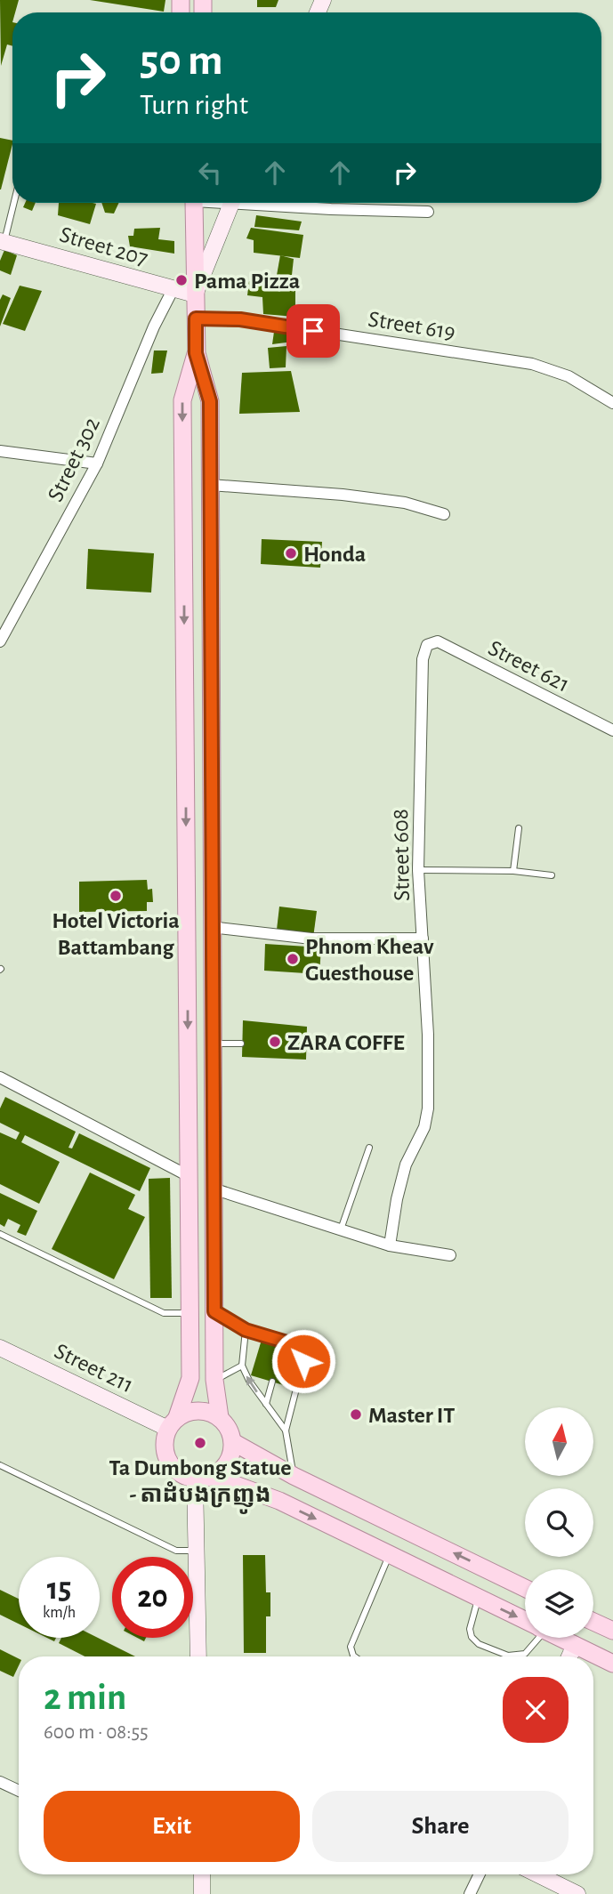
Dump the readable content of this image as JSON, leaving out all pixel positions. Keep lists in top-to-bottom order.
{
  "streets": {
    "street": [
      "Street 207",
      "Street 619",
      "Street 302",
      "Street 621",
      "Street 608",
      "Street 211"
    ]
  },
  "crossings": [
    ["Street 207", "Street 302"],
    ["Street 621", "Street 608"]
  ],
  "places": [
    "Pama Pizza",
    "Honda",
    "Hotel Victoria Battambang",
    "Phnom Kheav Guesthouse",
    "ZARA COFFE",
    "Master IT",
    "Ta Dumbong Statue - តាដំបងក្រញូង"
  ],
  "north": "top",
  "page": {
    "turn": ["50 m", "Turn right"],
    "speed": "15 km/h",
    "limit": "20",
    "heading": ["2 min", "600 m · 08:55"],
    "buttons": ["Exit", "Share"]
  }
}
